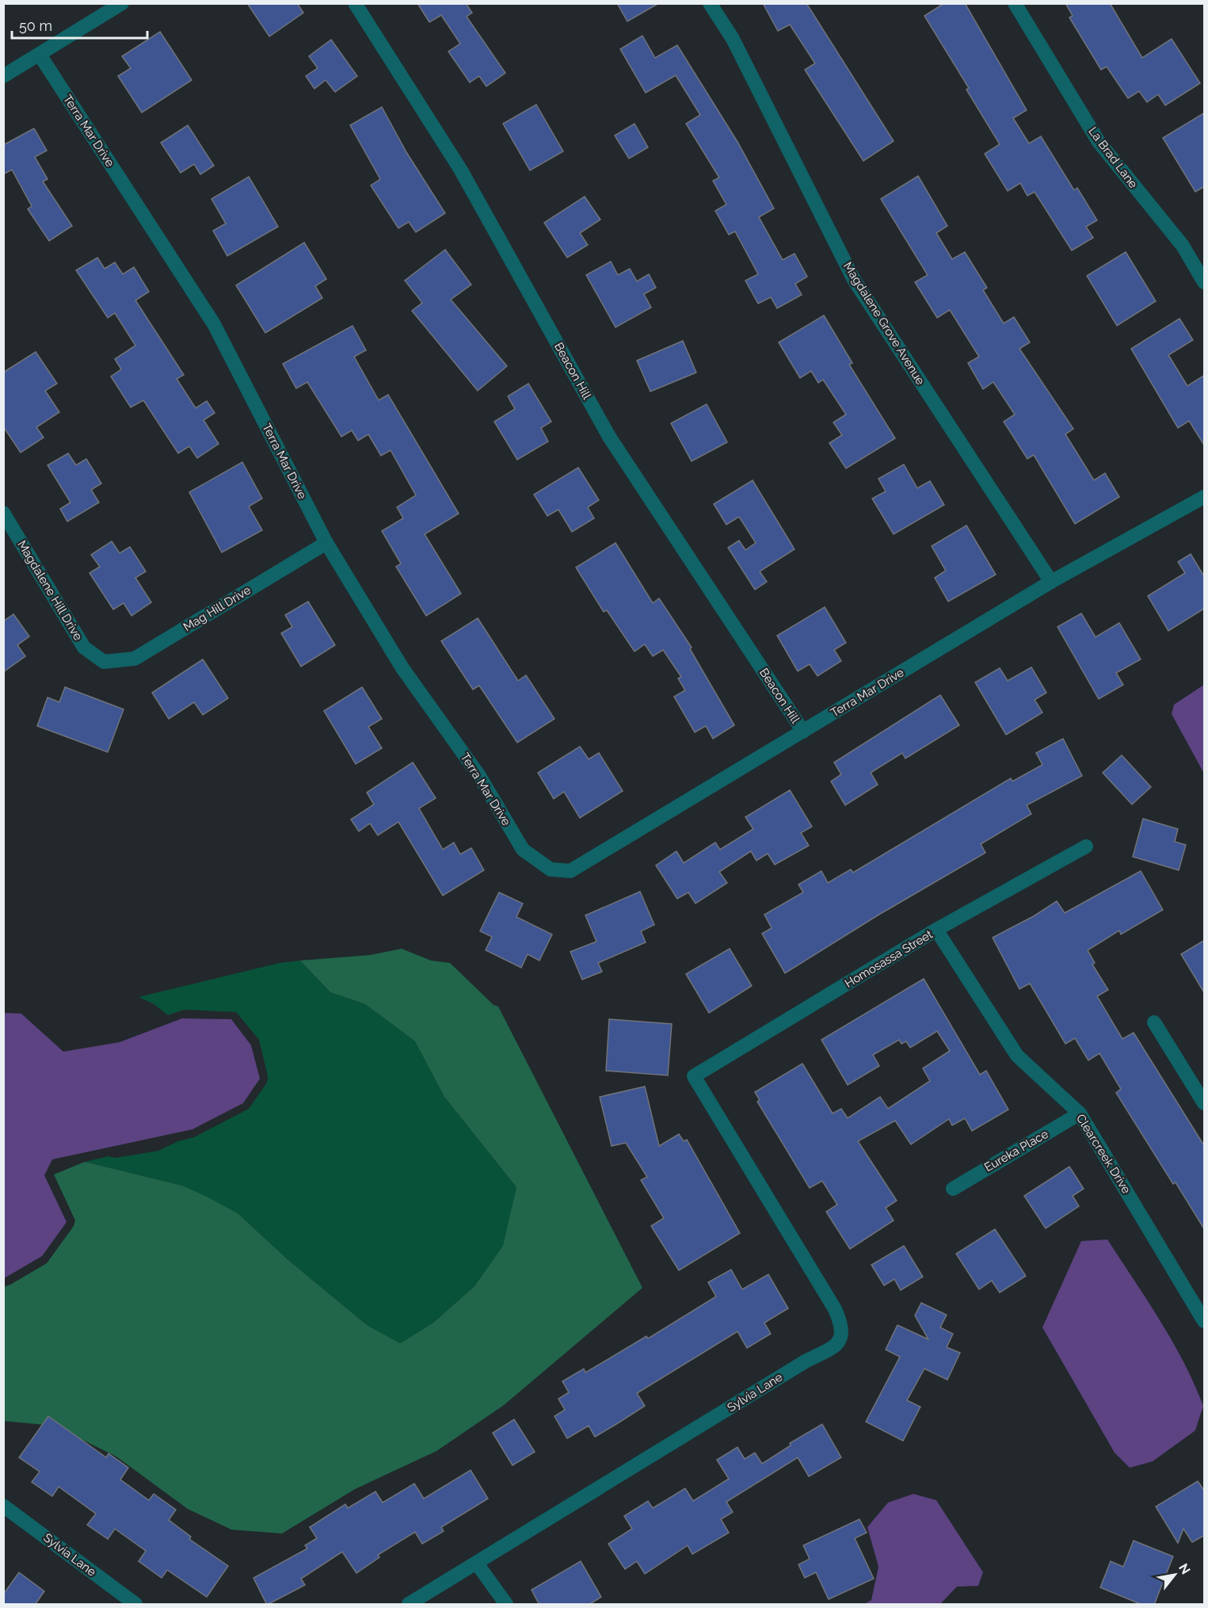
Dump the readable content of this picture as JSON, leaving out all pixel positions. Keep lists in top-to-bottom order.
{
  "streets": {
    "street": [
      "Terra Mar Drive",
      "La Brad Lane",
      "Magdalene Grove Avenue",
      "Beacon Hill",
      "Magdalene Hill Drive",
      "Mag Hill Drive",
      "Homosassa Street",
      "Eureka Place",
      "Clearcreek Drive",
      "Sylvia Lane"
    ]
  },
  "crossings": [
    ["Terra Mar Drive", "Magdalene Grove Avenue"],
    ["Terra Mar Drive", "Beacon Hill"],
    ["Terra Mar Drive", "Mag Hill Drive"],
    ["Magdalene Hill Drive", "Mag Hill Drive"],
    ["Homosassa Street", "Clearcreek Drive"],
    ["Homosassa Street", "Sylvia Lane"],
    ["Eureka Place", "Clearcreek Drive"]
  ],
  "scale_bar": "50 m",
  "north": "top right"
}
